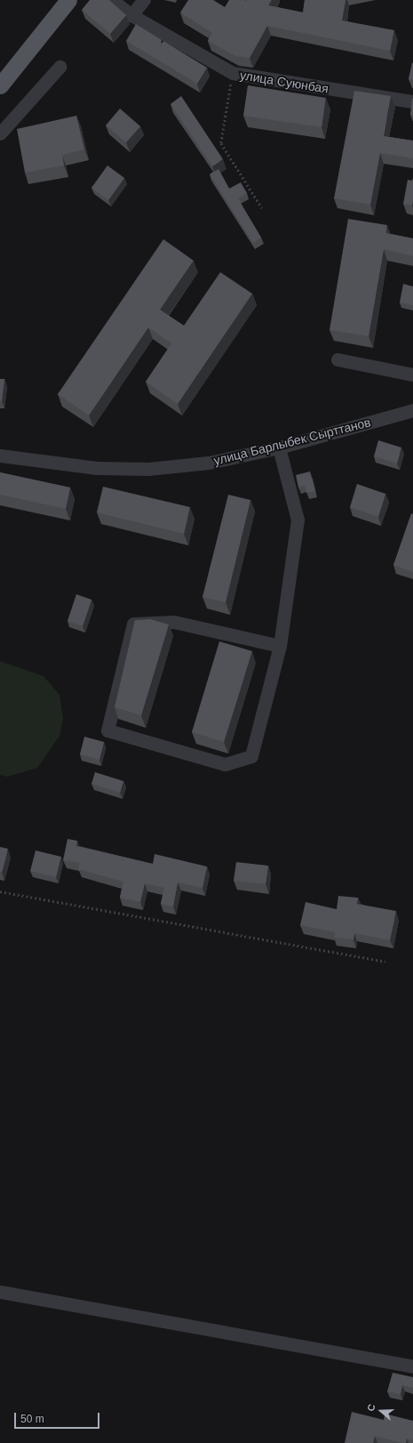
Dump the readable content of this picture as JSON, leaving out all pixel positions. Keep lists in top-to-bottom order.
{
  "streets": {
    "street": ["улица Суюнбая", "улица Барлыбек Сырттанов"]
  },
  "scale_bar": "50 m",
  "north": "left"
}
